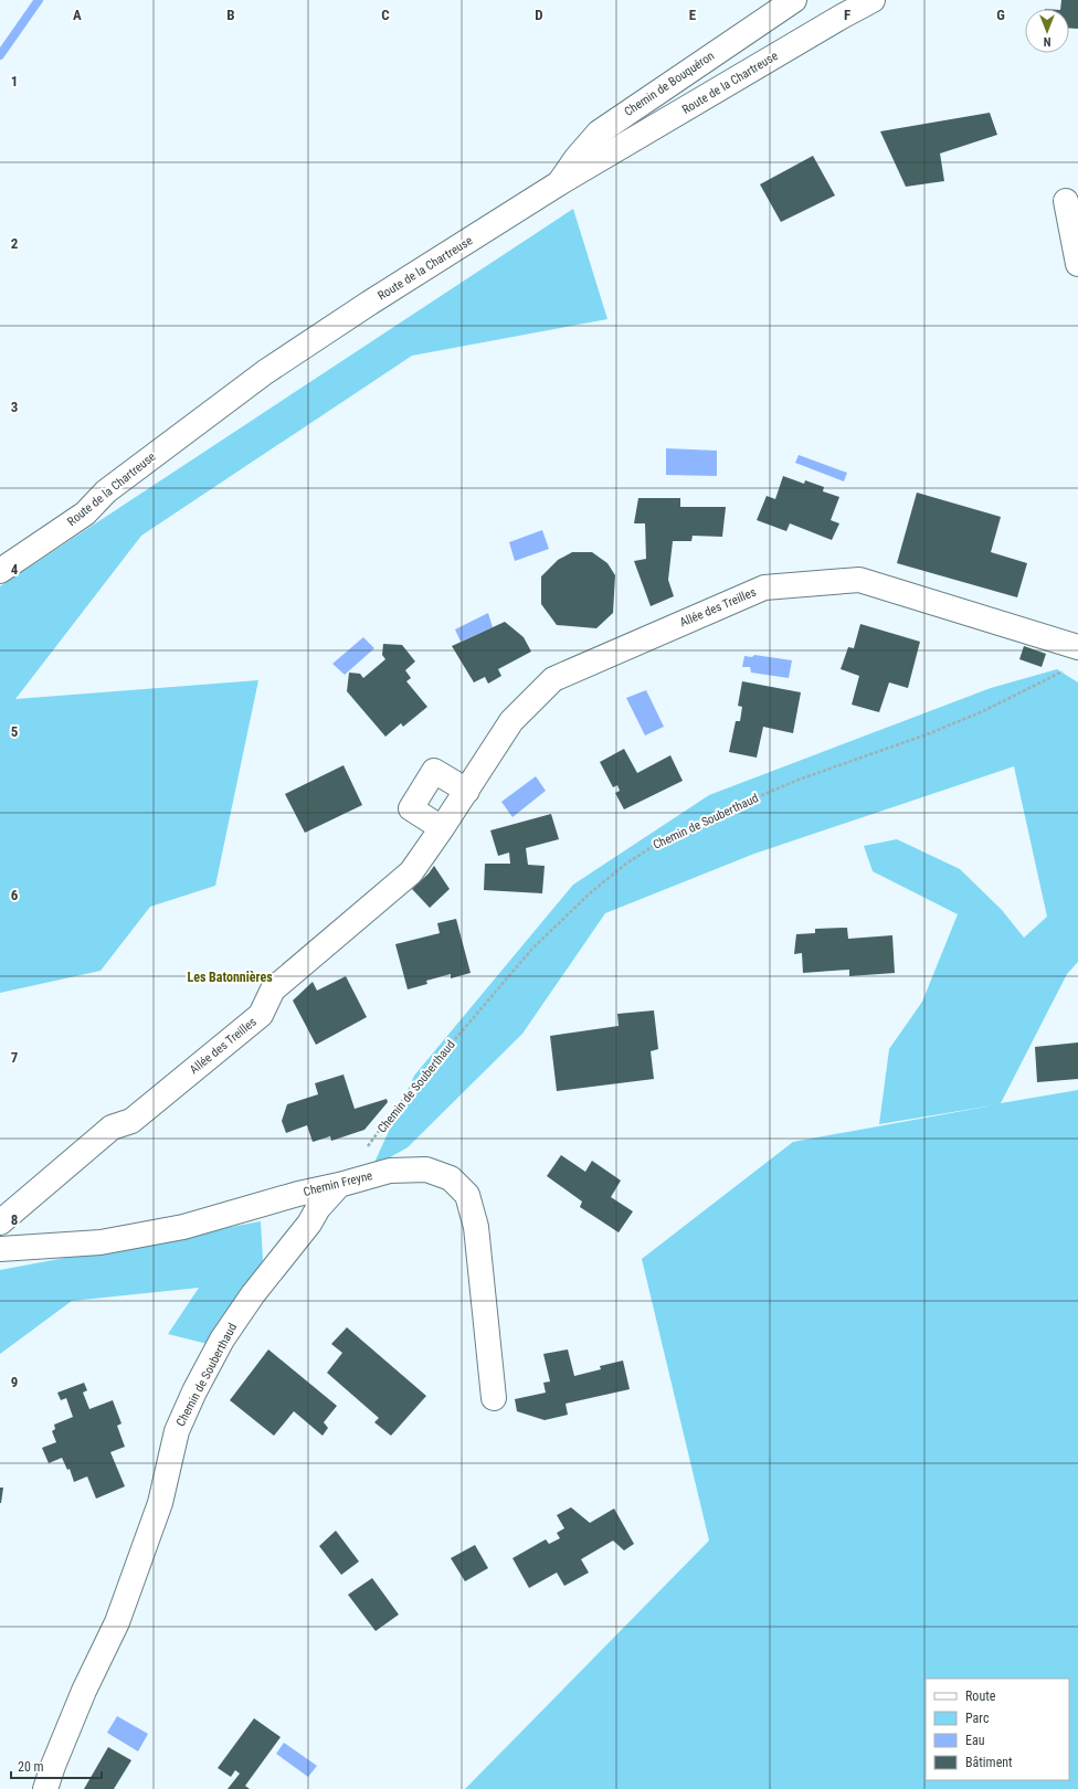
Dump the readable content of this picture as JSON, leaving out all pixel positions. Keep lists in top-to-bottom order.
{
  "streets": {
    "street": [
      "Route de la Chartreuse",
      "Chemin de Bouquéron",
      "Allée des Treilles",
      "Chemin de Souberthaud",
      "Chemin Freyne"
    ]
  },
  "crossings": [
    ["Route de la Chartreuse", "Chemin de Bouquéron"],
    ["Chemin de Souberthaud", "Chemin Freyne"]
  ],
  "districts": ["Les Batonnières"],
  "legend": [
    "Route",
    "Parc",
    "Eau",
    "Bâtiment"
  ],
  "scale_bar": "20 m",
  "north": "bottom",
  "grid": {
    "columns": [
      "A",
      "B",
      "C",
      "D",
      "E",
      "F",
      "G"
    ],
    "rows": [
      "1",
      "2",
      "3",
      "4",
      "5",
      "6",
      "7",
      "8",
      "9"
    ]
  }
}
